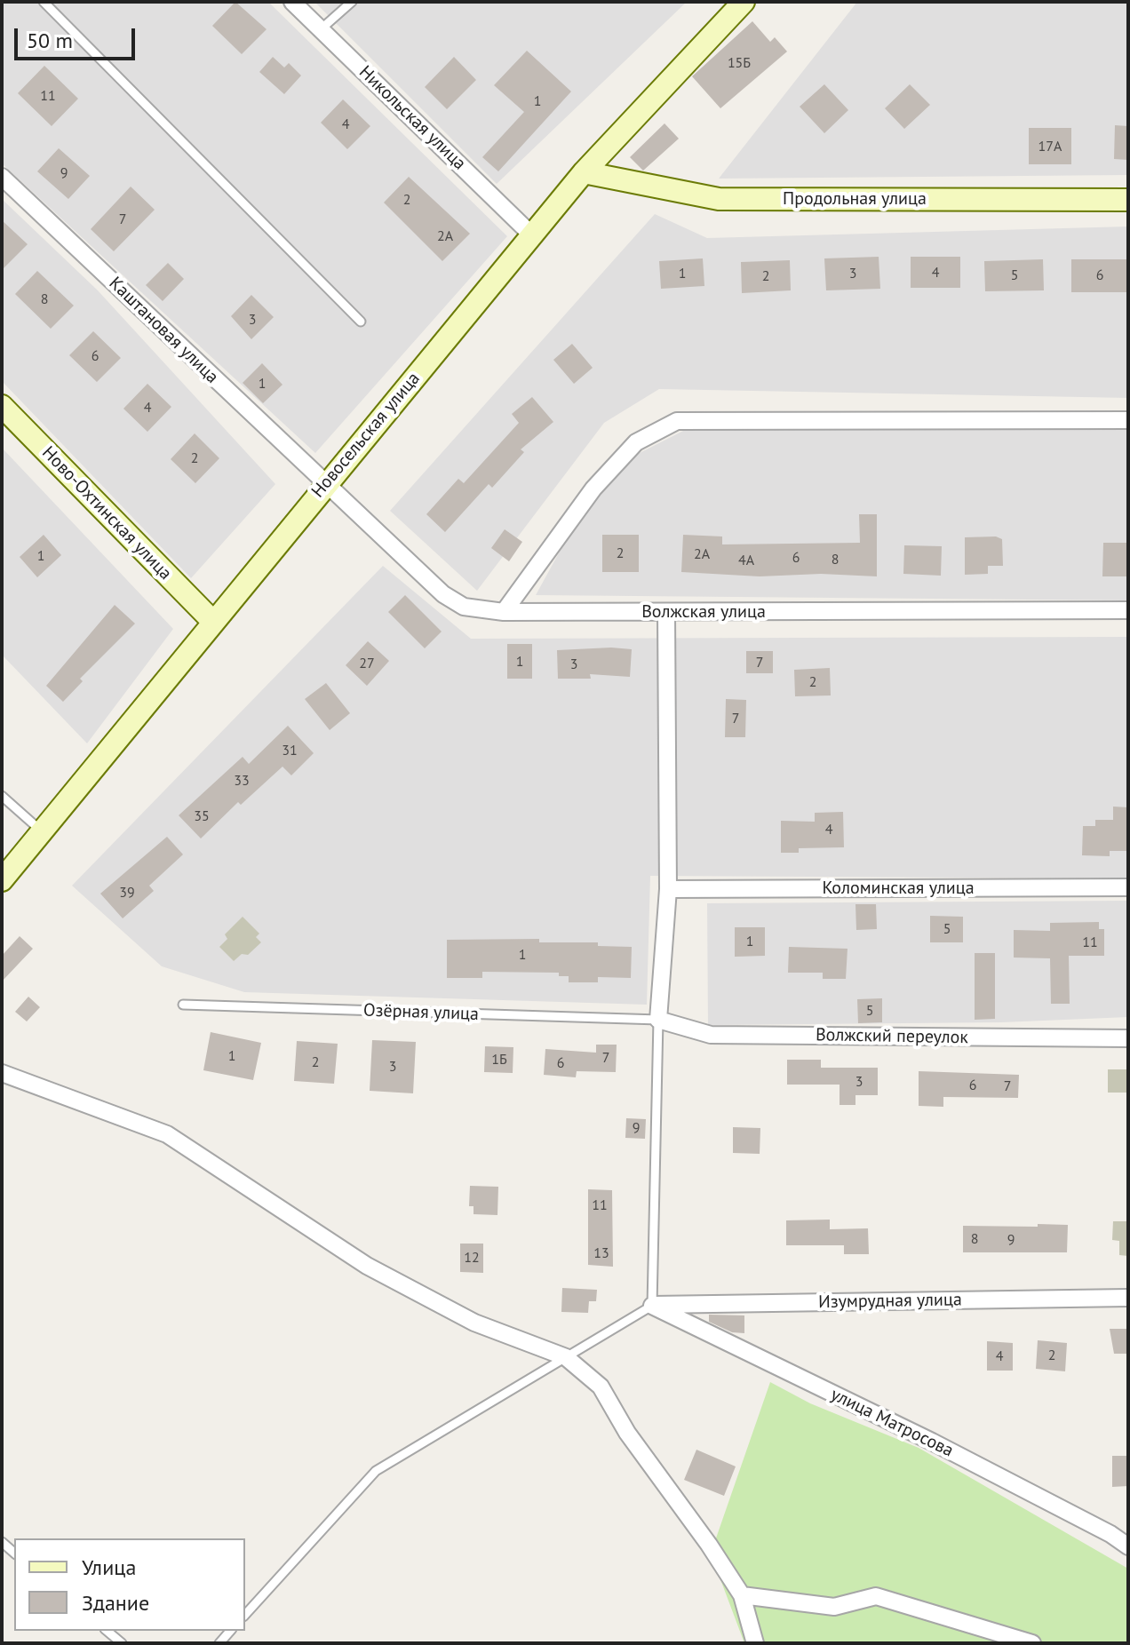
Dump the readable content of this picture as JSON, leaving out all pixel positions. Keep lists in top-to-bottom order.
{
  "streets": {
    "street": [
      "Никольская улица",
      "Продольная улица",
      "Каштановая улица",
      "Новосельская улица",
      "Ново-Охтинская улица",
      "Волжская улица",
      "Коломинская улица",
      "Волжский переулок",
      "Изумрудная улица",
      "улица Матросова"
    ],
    "lane": ["Озёрная улица"]
  },
  "crossings": [
    ["Никольская улица", "Новосельская улица"],
    ["Продольная улица", "Новосельская улица"],
    ["Каштановая улица", "Новосельская улица"],
    ["Каштановая улица", "Волжская улица"],
    ["Новосельская улица", "Ново-Охтинская улица"],
    ["Новосельская улица", "Волжская улица"],
    ["Озёрная улица", "Волжский переулок"],
    ["Изумрудная улица", "улица Матросова"]
  ],
  "house_numbers": [
    "15Б",
    "11",
    "1",
    "4",
    "17А",
    "9",
    "2",
    "7",
    "2А",
    "4",
    "1",
    "3",
    "5",
    "6",
    "2",
    "8",
    "3",
    "6",
    "1",
    "4",
    "2",
    "2",
    "2А",
    "1",
    "6",
    "8",
    "4А",
    "1",
    "7",
    "27",
    "3",
    "2",
    "7",
    "31",
    "33",
    "35",
    "4",
    "39",
    "5",
    "1",
    "11",
    "1",
    "5",
    "1",
    "7",
    "1Б",
    "2",
    "6",
    "3",
    "3",
    "6",
    "7",
    "9",
    "11",
    "8",
    "9",
    "13",
    "12",
    "2",
    "4"
  ],
  "legend": ["Улица", "Здание"],
  "scale_bar": "50 m"
}
